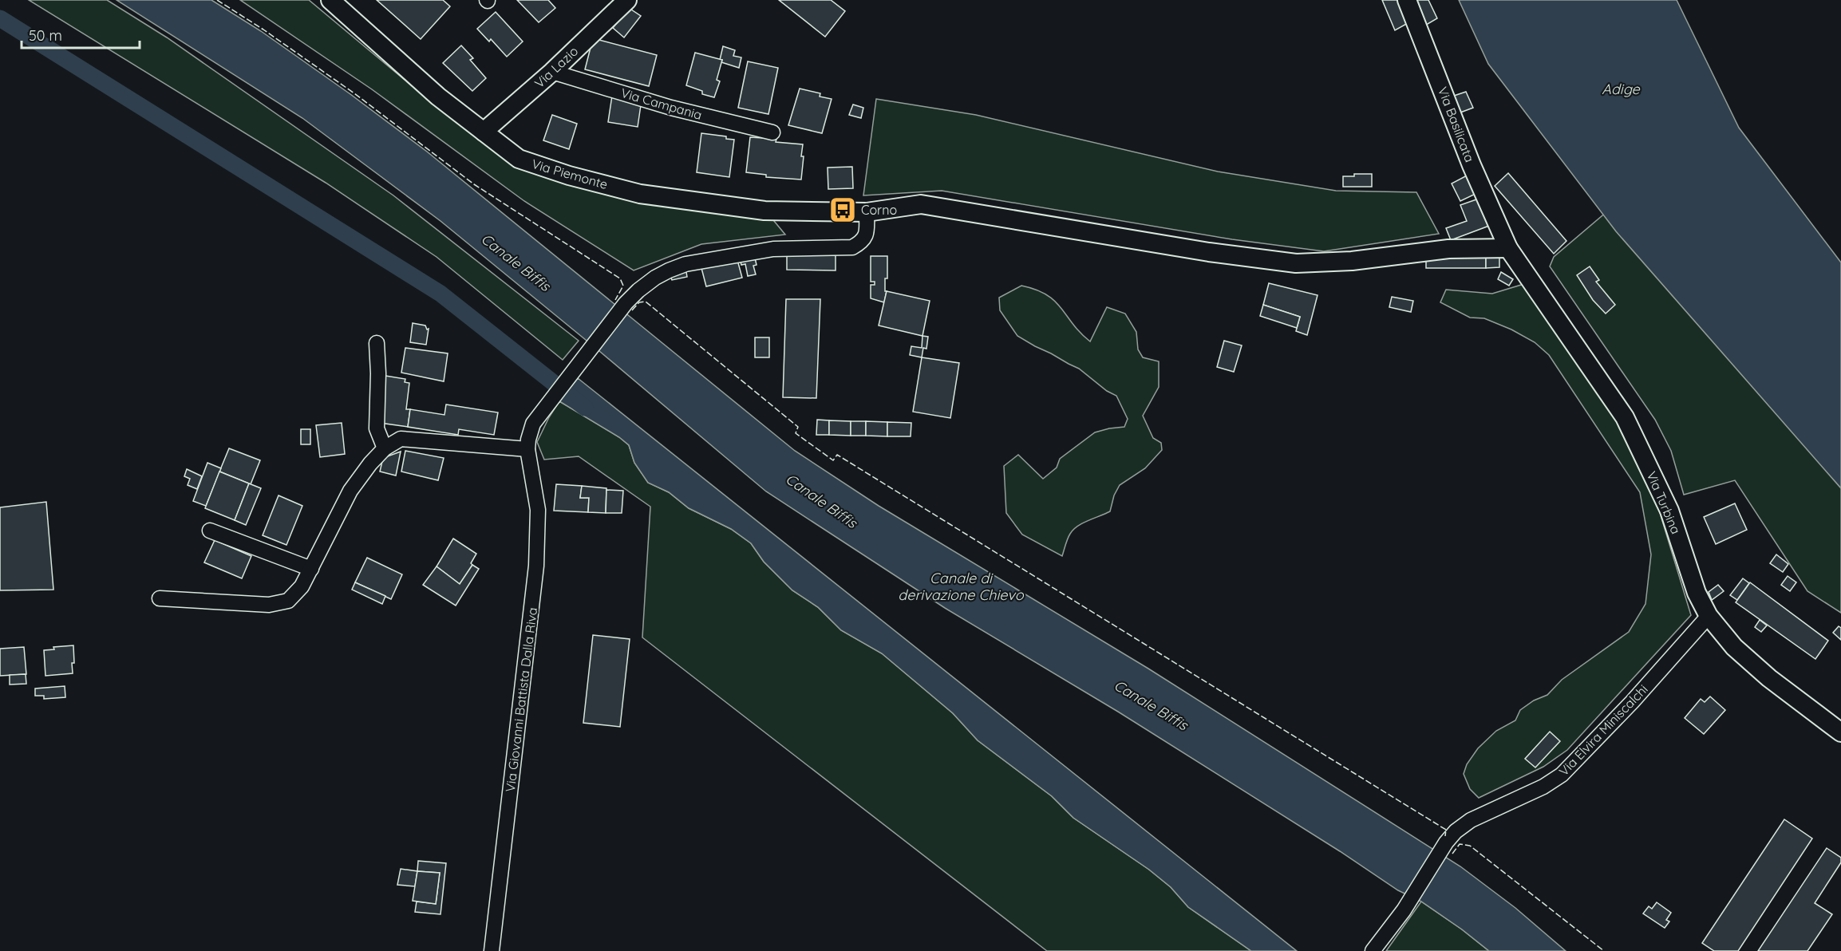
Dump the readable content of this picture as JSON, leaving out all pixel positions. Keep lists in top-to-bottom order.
{
  "streets": {
    "street": [
      "Via Lazio",
      "Via Campania",
      "Via Basilicata",
      "Via Piemonte",
      "Via Turbina",
      "Via Giovanni Battista Dalla Riva",
      "Via Elvira Miniscalchi"
    ]
  },
  "crossings": [
    ["Via Lazio", "Via Campania"],
    ["Via Lazio", "Via Piemonte"],
    ["Via Basilicata", "Via Piemonte"],
    ["Via Basilicata", "Via Turbina"],
    ["Via Piemonte", "Via Turbina"],
    ["Via Piemonte", "Via Giovanni Battista Dalla Riva"],
    ["Via Turbina", "Via Elvira Miniscalchi"]
  ],
  "water": ["Adige", "Canale Biffis", "Canale di derivazione Chievo"],
  "places": {
    "bus stop": ["Corno"]
  },
  "scale_bar": "50 m"
}
